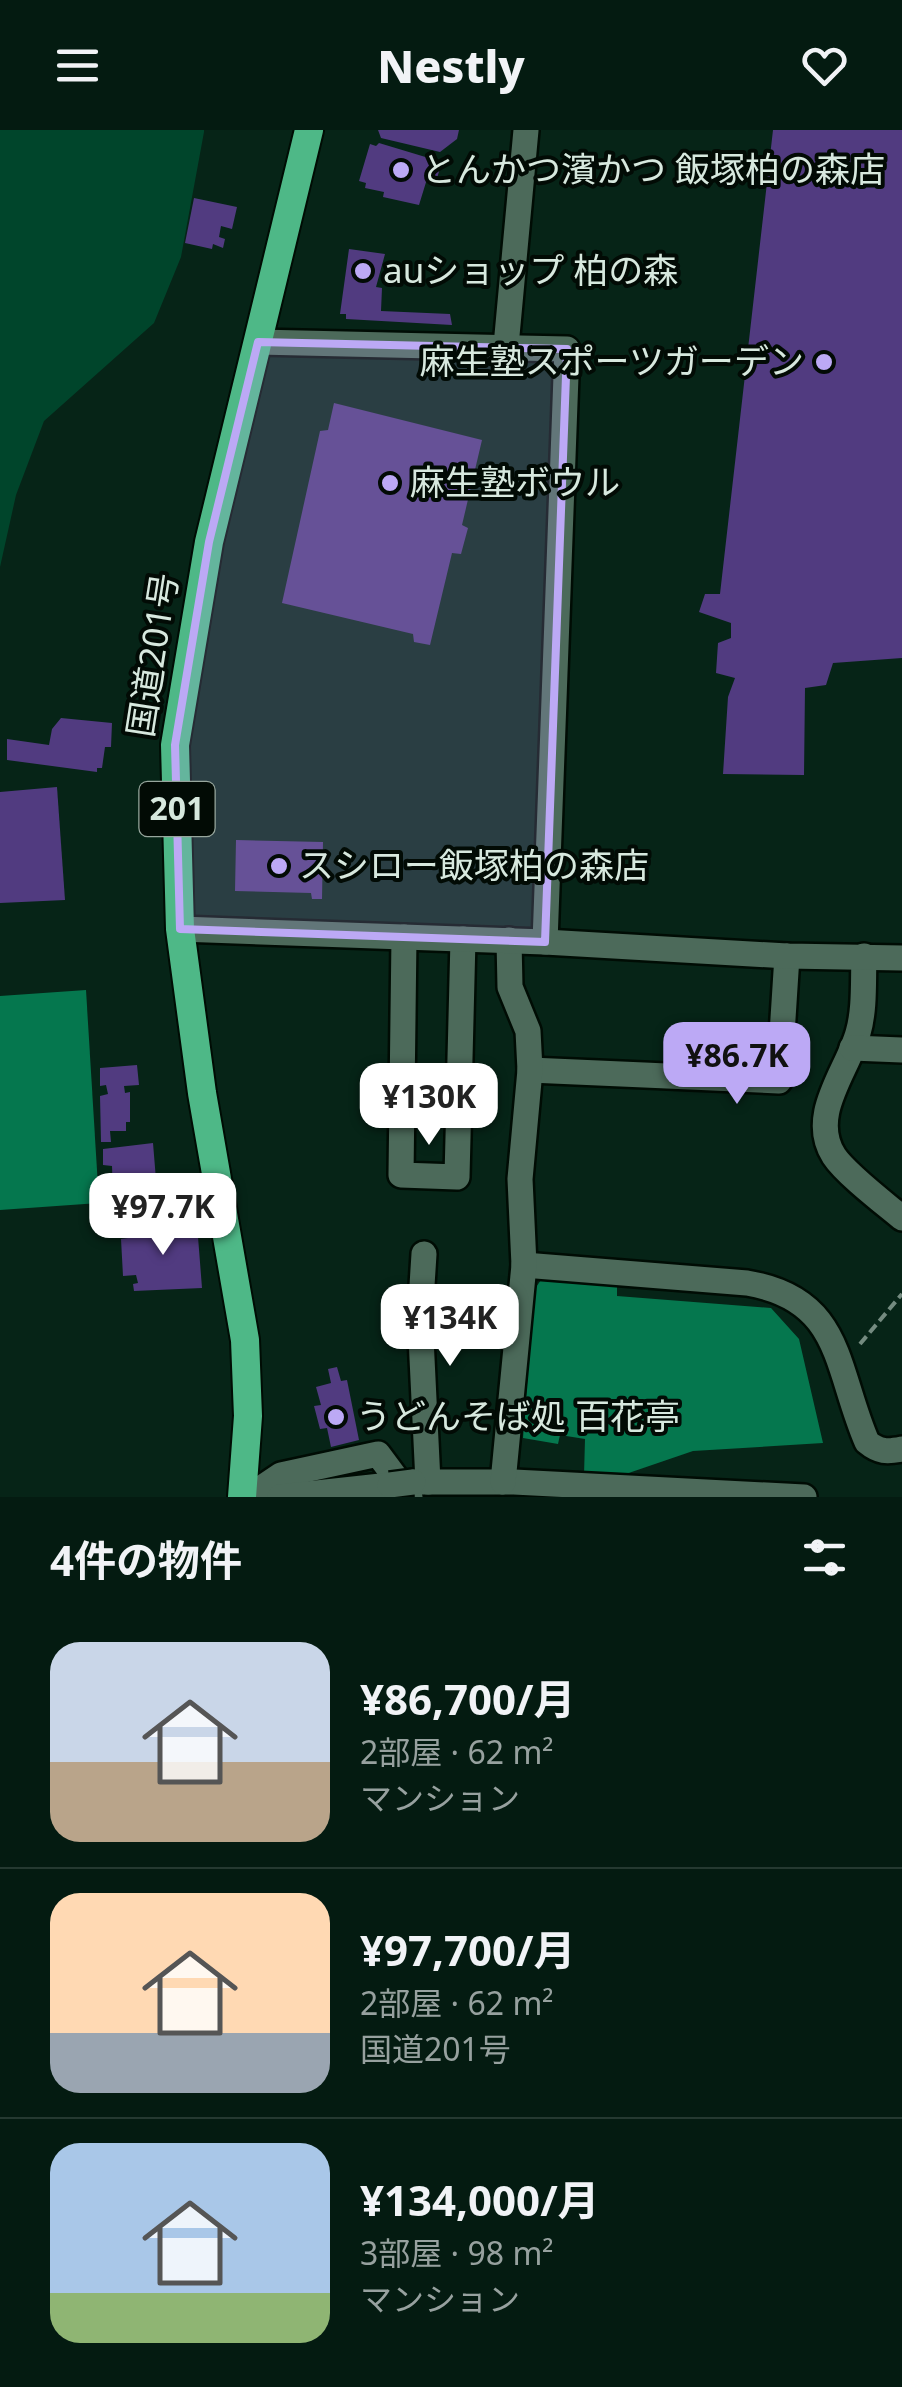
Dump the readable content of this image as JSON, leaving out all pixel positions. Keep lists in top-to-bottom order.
{
  "streets": {
    "highway": ["国道201号", "201"]
  },
  "places": [
    "とんかつ濱かつ 飯塚柏の森店",
    "auショップ 柏の森",
    "麻生塾スポーツガーデン",
    "麻生塾ボウル",
    "スシロー飯塚柏の森店",
    "うどんそば処 百花亭"
  ],
  "page": {
    "header": "Nestly",
    "price": [
      "¥86.7K",
      "¥130K",
      "¥97.7K",
      "¥134K"
    ],
    "heading": "4件の物件",
    "list": [
      {
        "name": "¥86,700/月",
        "note": "2部屋 · 62 m² · マンション"
      },
      {
        "name": "¥97,700/月",
        "note": "2部屋 · 62 m² · 国道201号"
      },
      {
        "name": "¥134,000/月",
        "note": "3部屋 · 98 m² · マンション"
      }
    ]
  }
}
